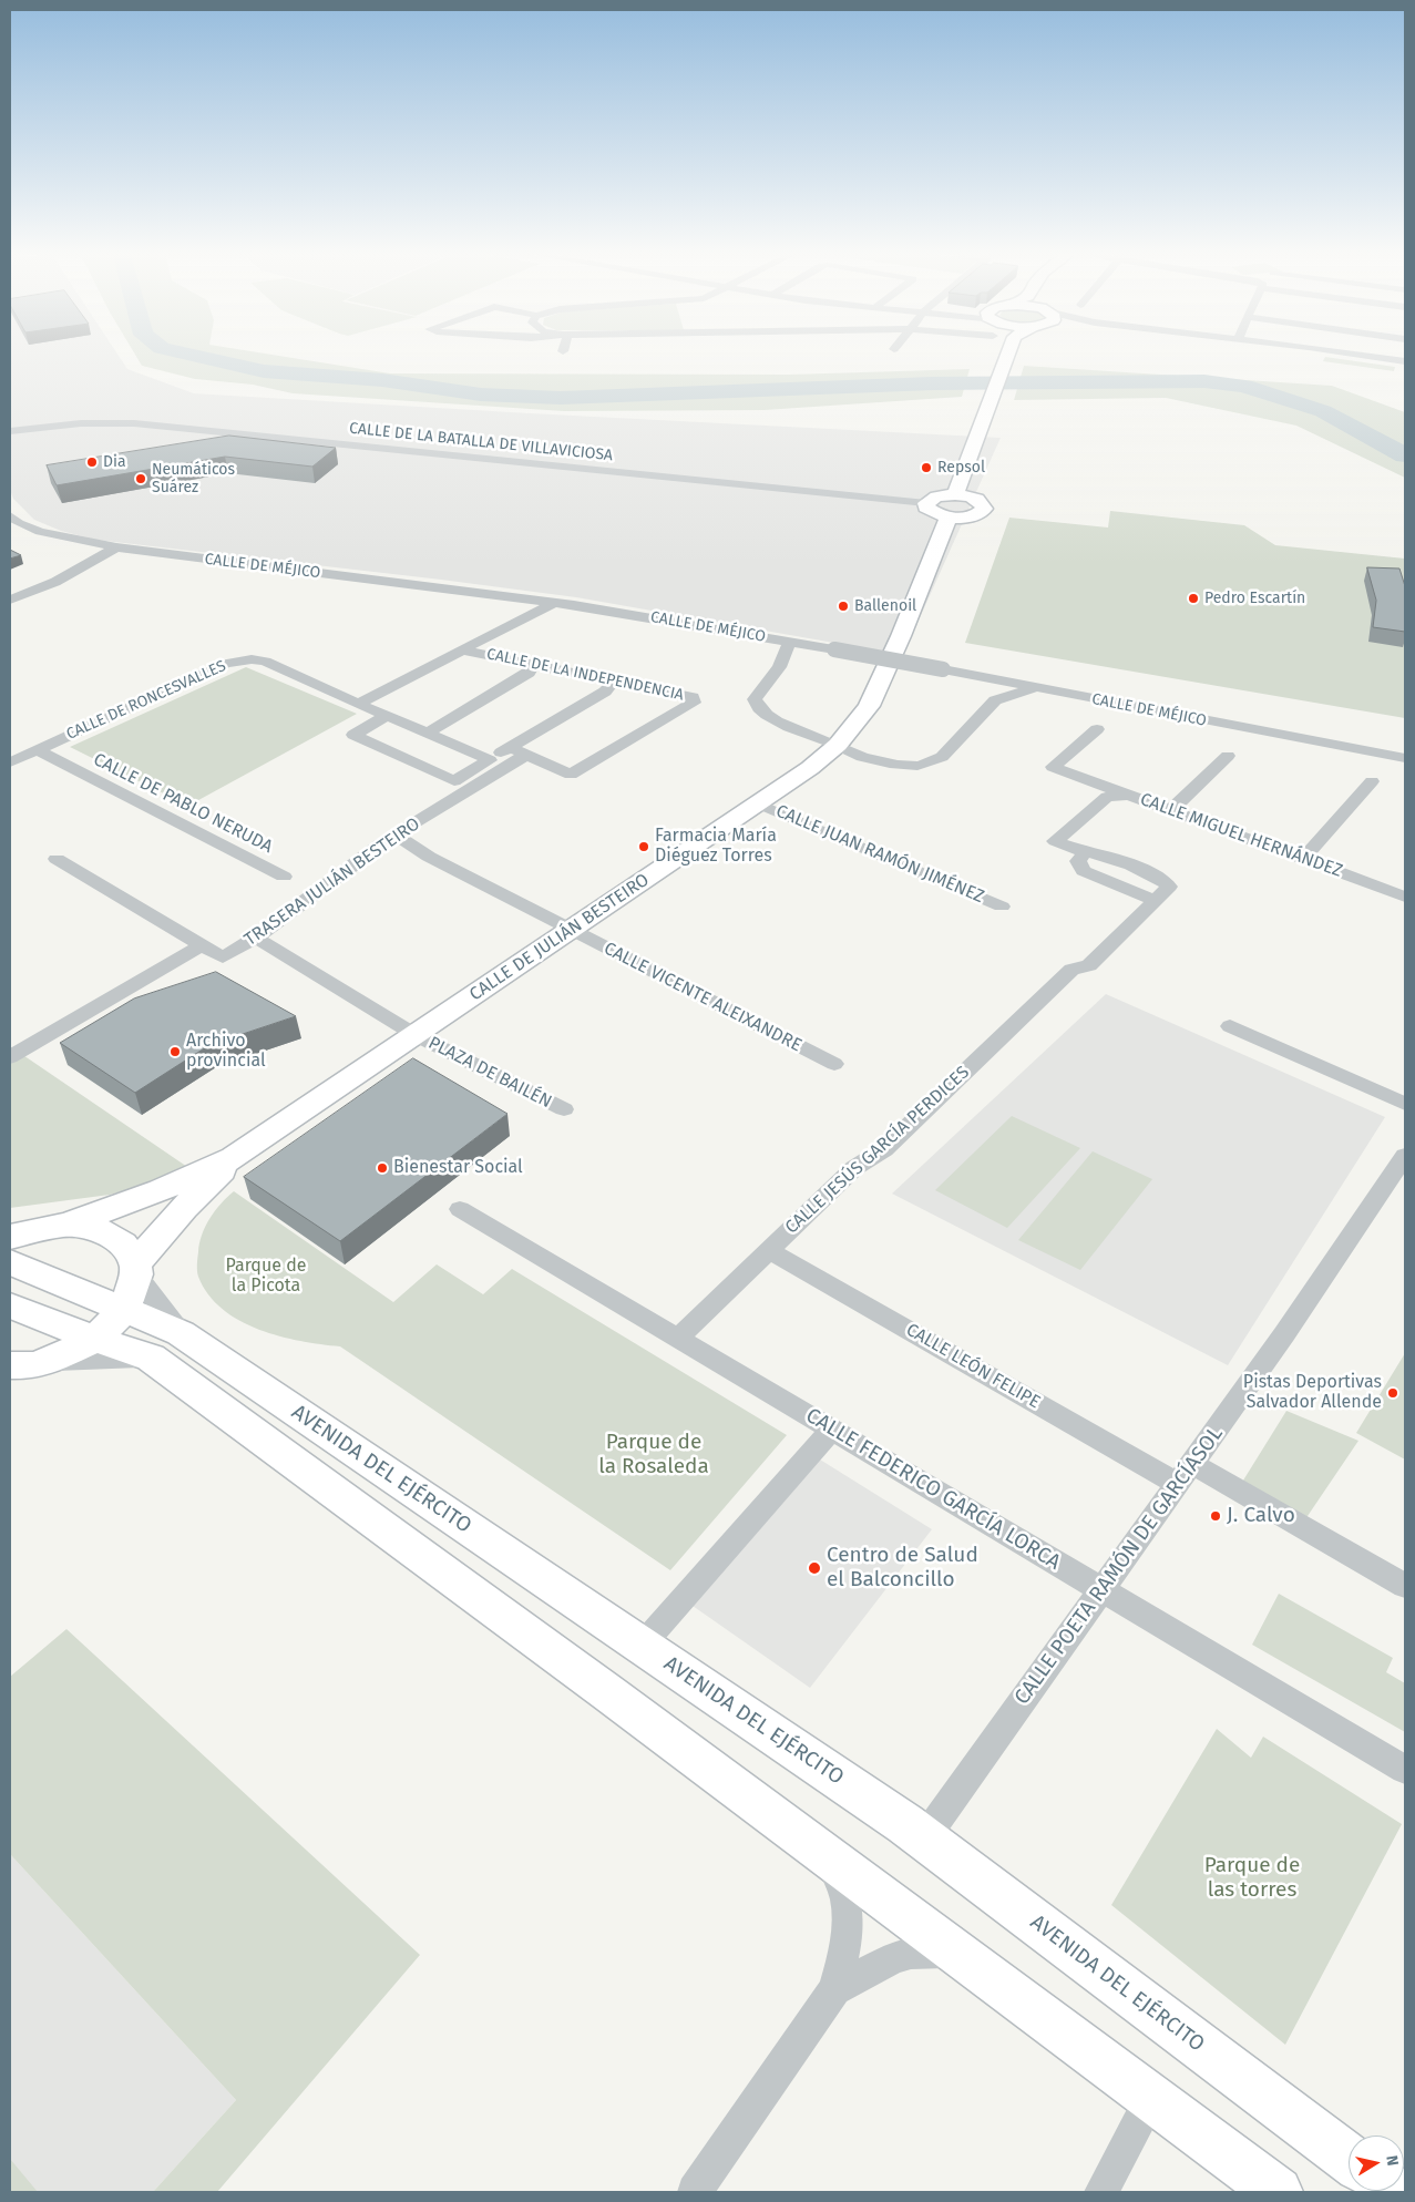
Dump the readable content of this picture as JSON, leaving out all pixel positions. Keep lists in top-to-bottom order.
{
  "streets": {
    "street": [
      "CALLE DE LA BATALLA DE VILLAVICIOSA",
      "CALLE DE MÉJICO",
      "CALLE DE LA INDEPENDENCIA",
      "CALLE DE RONCESVALLES",
      "CALLE DE PABLO NERUDA",
      "CALLE MIGUEL HERNÁNDEZ",
      "CALLE JUAN RAMÓN JIMÉNEZ",
      "TRASERA JULIÁN BESTEIRO",
      "CALLE DE JULIÁN BESTEIRO",
      "CALLE VICENTE ALEIXANDRE",
      "PLAZA DE BAILÉN",
      "CALLE JESÚS GARCÍA PERDICES",
      "CALLE LEÓN FELIPE",
      "AVENIDA DEL EJÉRCITO",
      "CALLE FEDERICO GARCÍA LORCA",
      "CALLE POETA RAMÓN DE GARCÍASOL"
    ]
  },
  "crossings": [
    ["CALLE DE LA INDEPENDENCIA", "TRASERA JULIÁN BESTEIRO"],
    ["CALLE DE RONCESVALLES", "CALLE DE PABLO NERUDA"],
    ["CALLE MIGUEL HERNÁNDEZ", "CALLE JESÚS GARCÍA PERDICES"],
    ["CALLE JUAN RAMÓN JIMÉNEZ", "CALLE DE JULIÁN BESTEIRO"],
    ["TRASERA JULIÁN BESTEIRO", "CALLE VICENTE ALEIXANDRE"],
    ["TRASERA JULIÁN BESTEIRO", "PLAZA DE BAILÉN"],
    ["CALLE DE JULIÁN BESTEIRO", "CALLE VICENTE ALEIXANDRE"],
    ["CALLE DE JULIÁN BESTEIRO", "PLAZA DE BAILÉN"],
    ["CALLE DE JULIÁN BESTEIRO", "AVENIDA DEL EJÉRCITO"],
    ["CALLE JESÚS GARCÍA PERDICES", "CALLE LEÓN FELIPE"],
    ["CALLE JESÚS GARCÍA PERDICES", "CALLE FEDERICO GARCÍA LORCA"],
    ["CALLE LEÓN FELIPE", "CALLE POETA RAMÓN DE GARCÍASOL"],
    ["AVENIDA DEL EJÉRCITO", "CALLE POETA RAMÓN DE GARCÍASOL"],
    ["CALLE FEDERICO GARCÍA LORCA", "CALLE POETA RAMÓN DE GARCÍASOL"]
  ],
  "parks": ["Parque de la Picota", "Parque de la Rosaleda", "Parque de las torres"],
  "places": [
    "Dia",
    "Repsol",
    "Neumáticos Suárez",
    "Pedro Escartín",
    "Ballenoil",
    "Farmacia María Diéguez Torres",
    "Archivo provincial",
    "Bienestar Social",
    "Pistas Deportivas Salvador Allende",
    "J. Calvo",
    "Centro de Salud el Balconcillo"
  ],
  "north": "right"
}
